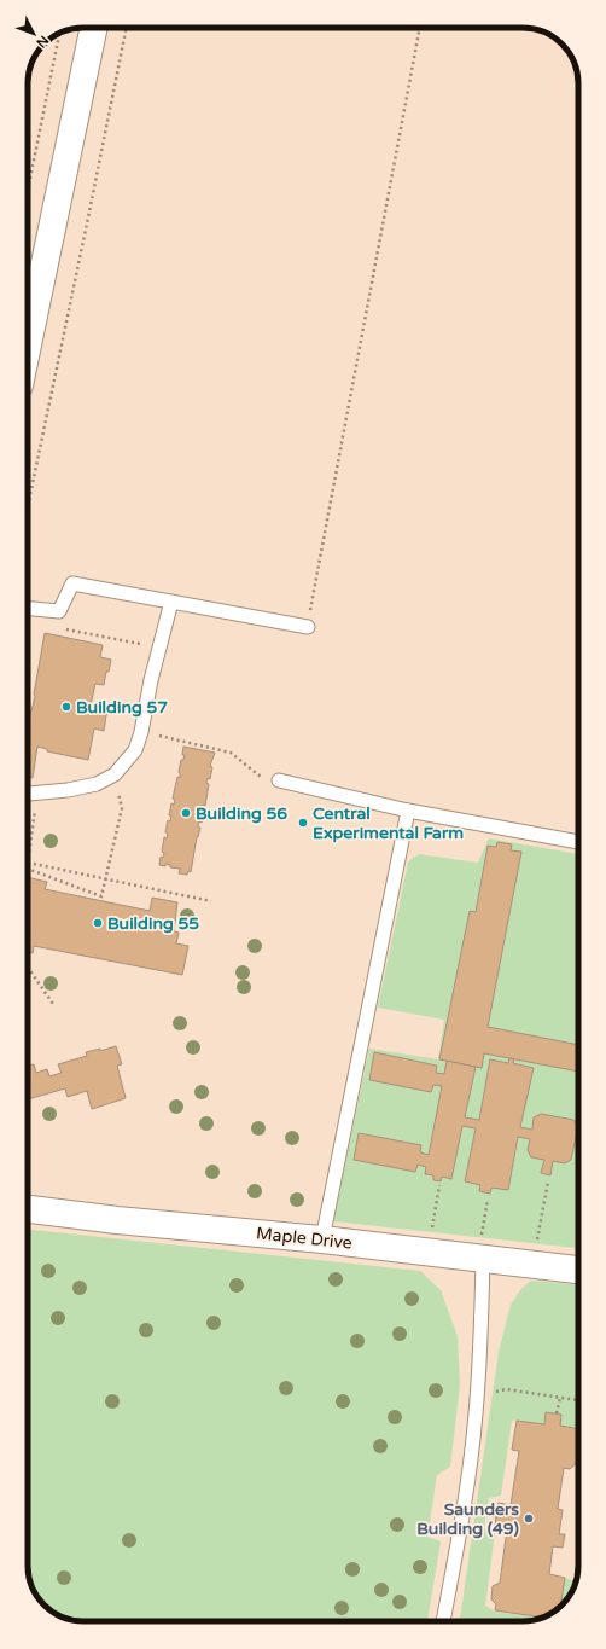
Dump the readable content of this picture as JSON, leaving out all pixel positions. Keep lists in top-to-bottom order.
{
  "streets": {
    "street": ["Maple Drive"]
  },
  "places": [
    "Building 57",
    "Building 56",
    "Central Experimental Farm",
    "Building 55",
    "Saunders Building (49)"
  ],
  "north": "bottom right"
}
